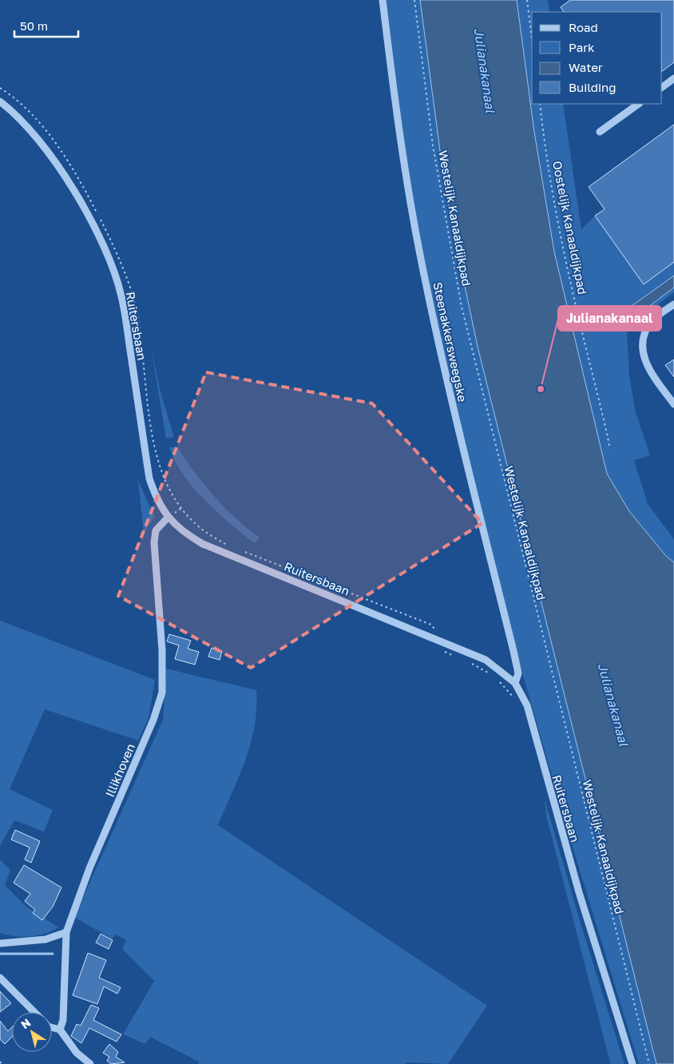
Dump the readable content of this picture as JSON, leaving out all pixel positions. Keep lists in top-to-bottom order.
{
  "streets": {
    "street": ["Ruitersbaan", "Steenakkersweegske", "Illikhoven"],
    "path": ["Westelijk Kanaaldijkpad", "Oostelijk Kanaaldijkpad"]
  },
  "crossings": [
    ["Ruitersbaan", "Steenakkersweegske"],
    ["Ruitersbaan", "Illikhoven"]
  ],
  "water": ["Julianakanaal"],
  "places": ["Julianakanaal"],
  "legend": [
    "Road",
    "Park",
    "Water",
    "Building"
  ],
  "scale_bar": "50 m",
  "north": "top left"
}
